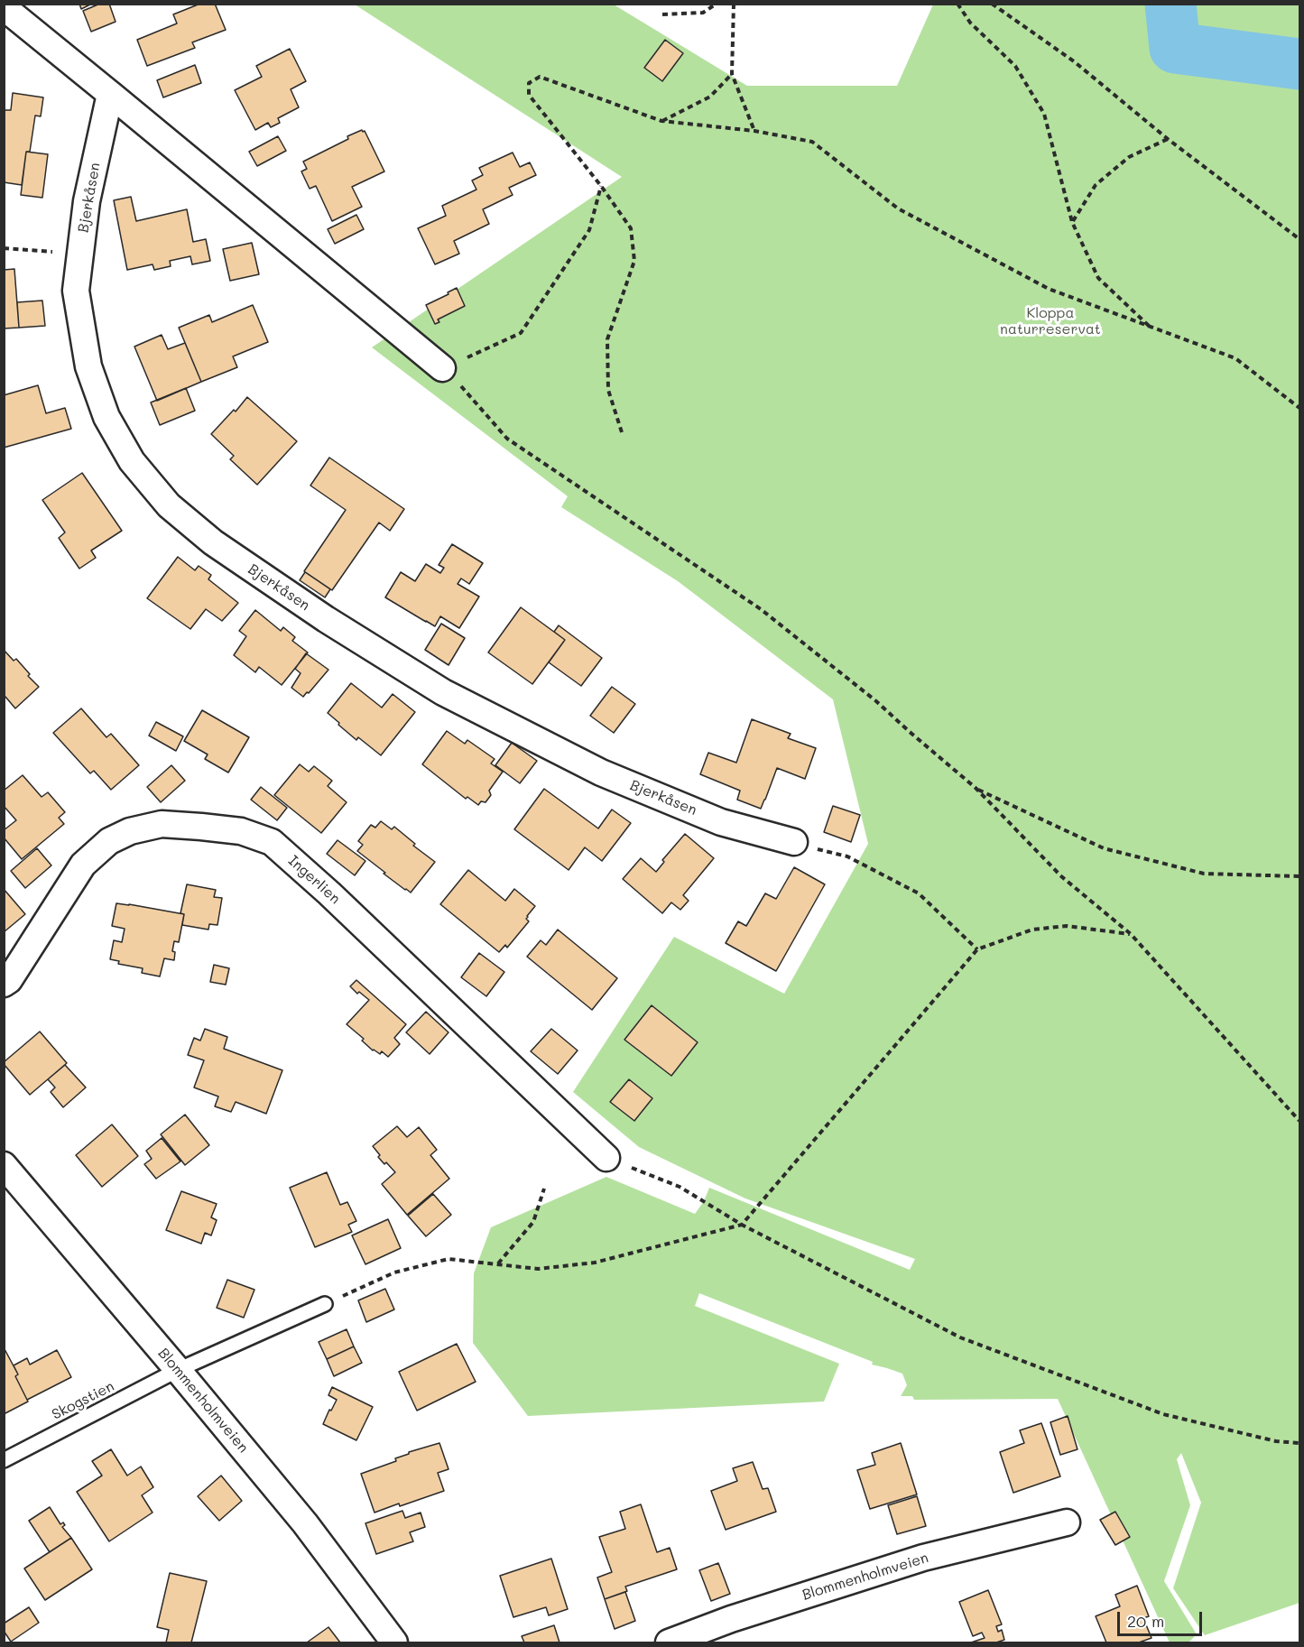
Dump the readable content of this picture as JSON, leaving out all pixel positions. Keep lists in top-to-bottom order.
{
  "streets": {
    "street": ["Bjerkåsen", "Ingerlien", "Blommenholmveien"],
    "lane": ["Skogstien"]
  },
  "crossings": [
    ["Skogstien", "Blommenholmveien"]
  ],
  "parks": ["Kloppa naturreservat"],
  "scale_bar": "20 m"
}
